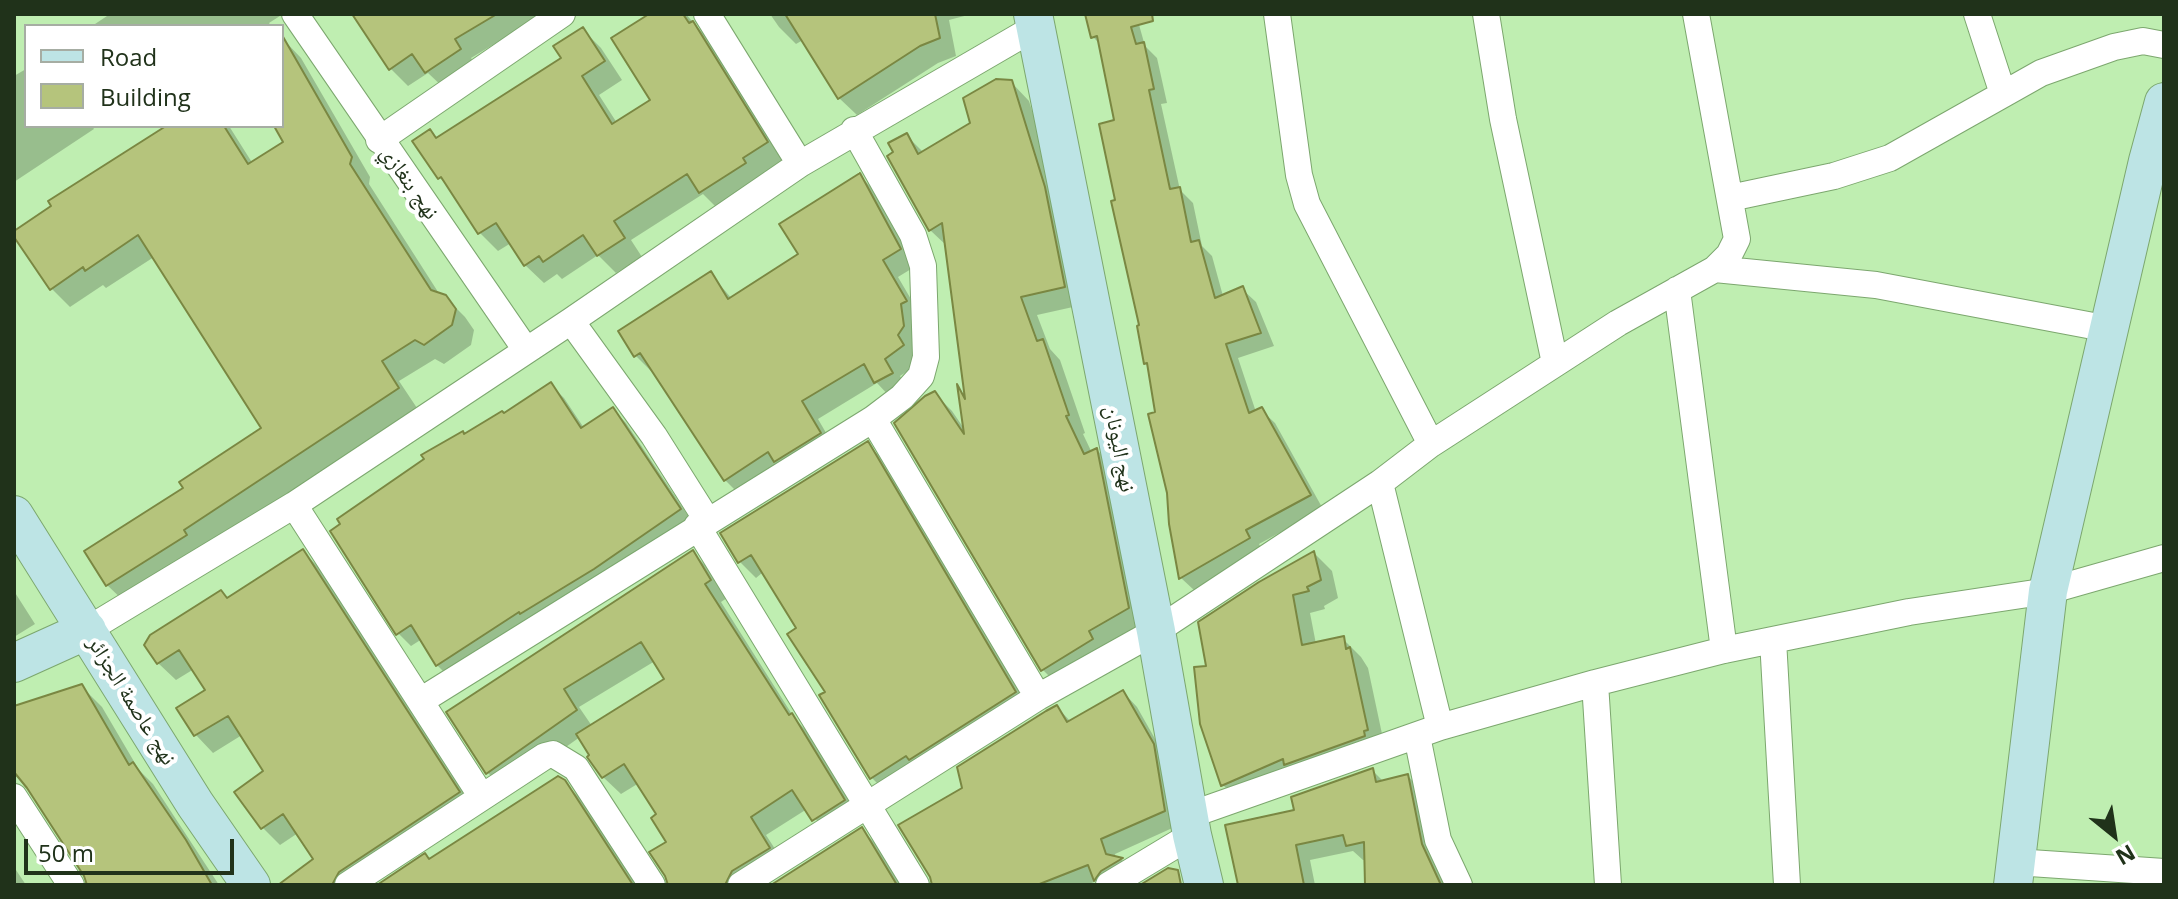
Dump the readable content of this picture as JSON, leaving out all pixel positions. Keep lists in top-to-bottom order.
{
  "streets": {
    "street": ["نهج بنغازي", "نهج اليونان", "نهج عاصمة الجزائر"]
  },
  "legend": ["Road", "Building"],
  "scale_bar": "50 m",
  "north": "bottom right"
}
